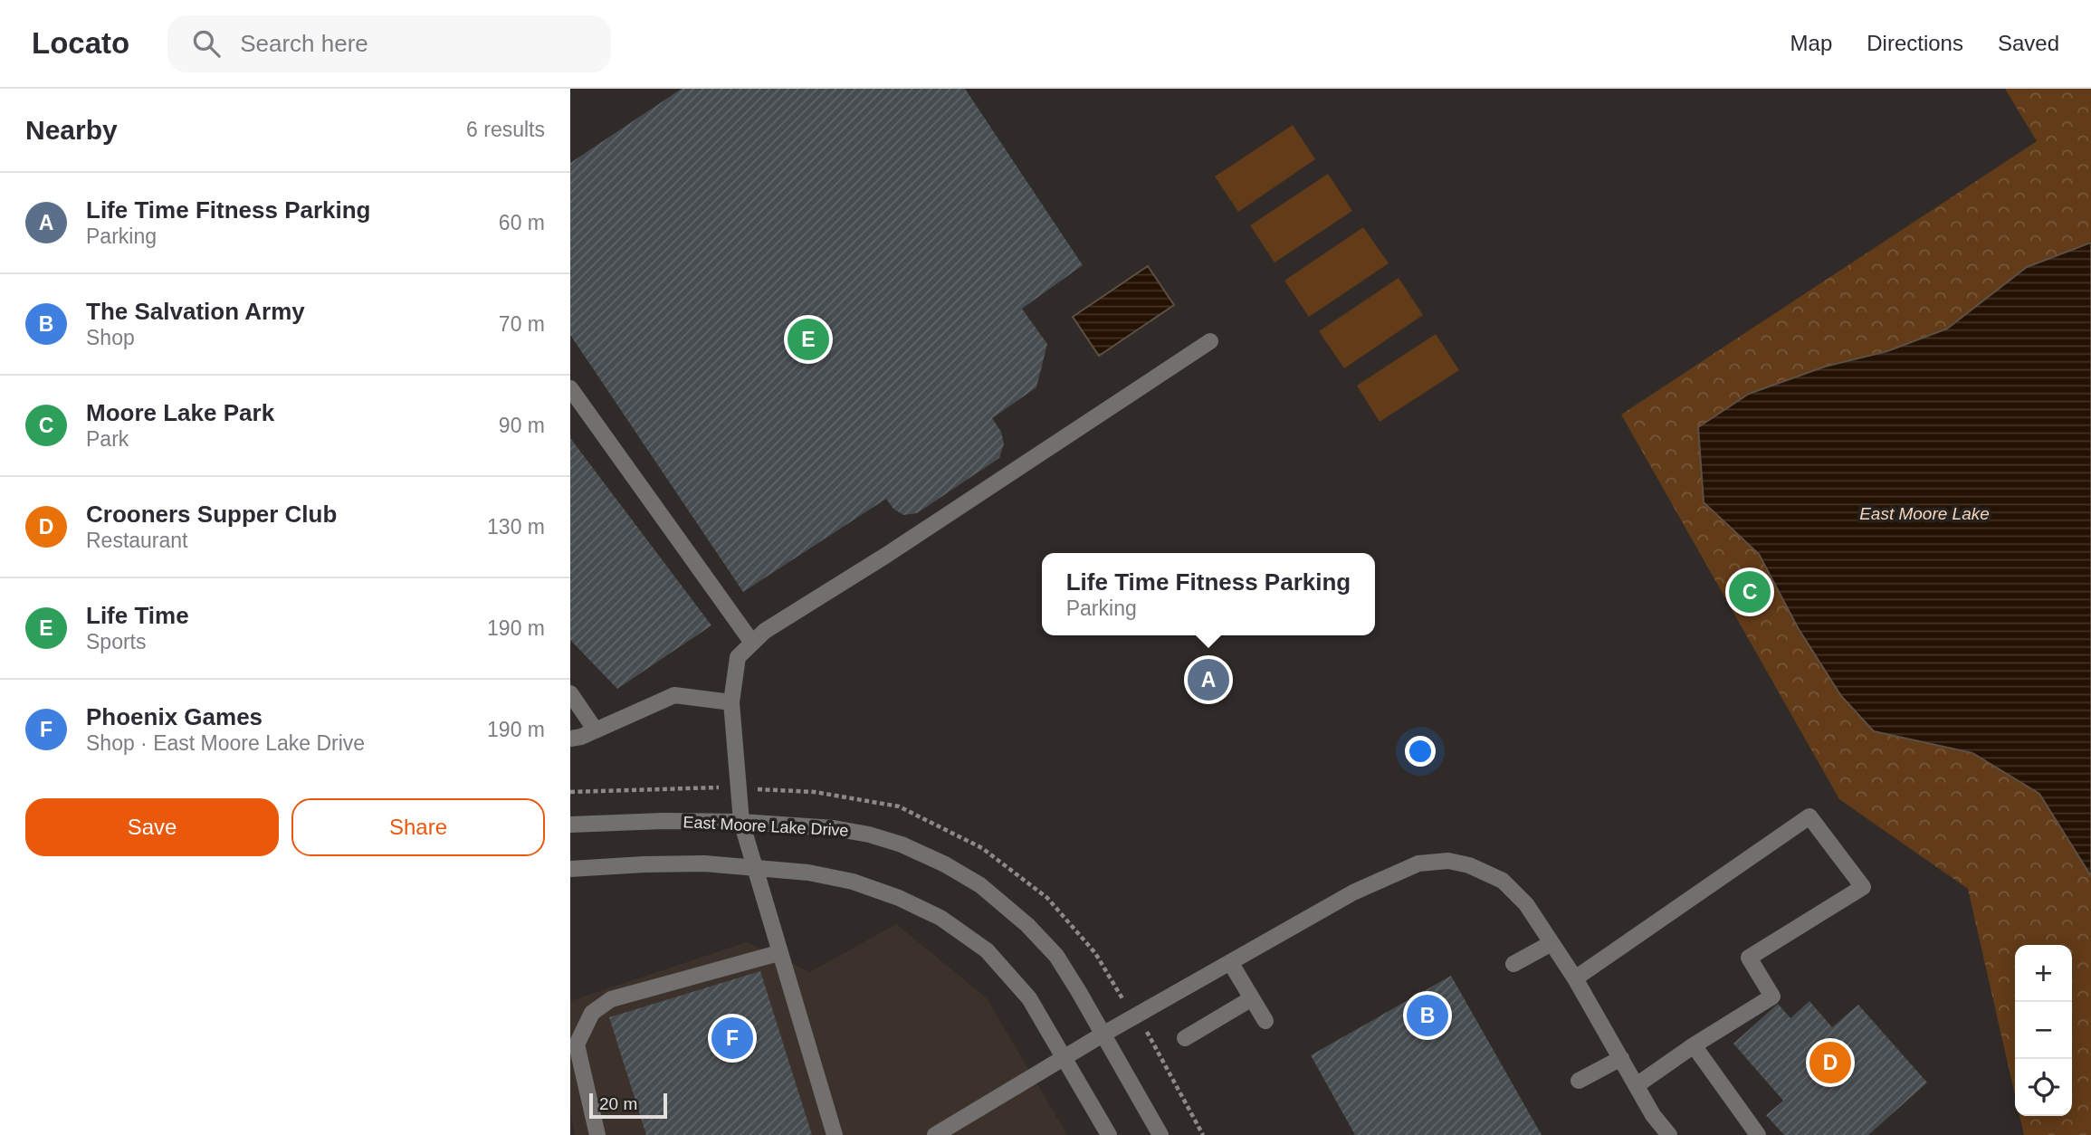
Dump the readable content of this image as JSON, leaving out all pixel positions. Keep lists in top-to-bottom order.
{
  "streets": {
    "street": ["East Moore Lake Drive"]
  },
  "water": ["East Moore Lake"],
  "scale_bar": "20 m",
  "page": {
    "header": "Locato",
    "search": "Search here",
    "nav": ["Map", "Directions", "Saved"],
    "heading": ["Nearby", "6 results"],
    "list": [
      {
        "mark": "A",
        "name": "Life Time Fitness Parking",
        "note": "Parking",
        "value": "60 m"
      },
      {
        "mark": "B",
        "name": "The Salvation Army",
        "note": "Shop",
        "value": "70 m"
      },
      {
        "mark": "C",
        "name": "Moore Lake Park",
        "note": "Park",
        "value": "90 m"
      },
      {
        "mark": "D",
        "name": "Crooners Supper Club",
        "note": "Restaurant",
        "value": "130 m"
      },
      {
        "mark": "E",
        "name": "Life Time",
        "note": "Sports",
        "value": "190 m"
      },
      {
        "mark": "F",
        "name": "Phoenix Games",
        "note": "Shop · East Moore Lake Drive",
        "value": "190 m"
      }
    ],
    "pins": [
      "E",
      "C",
      "A",
      "B",
      "F",
      "D"
    ],
    "popup": ["Life Time Fitness Parking", "Parking"],
    "buttons": ["Save", "Share"],
    "map_buttons": ["+", "−"],
    "scale": "20 m"
  }
}
